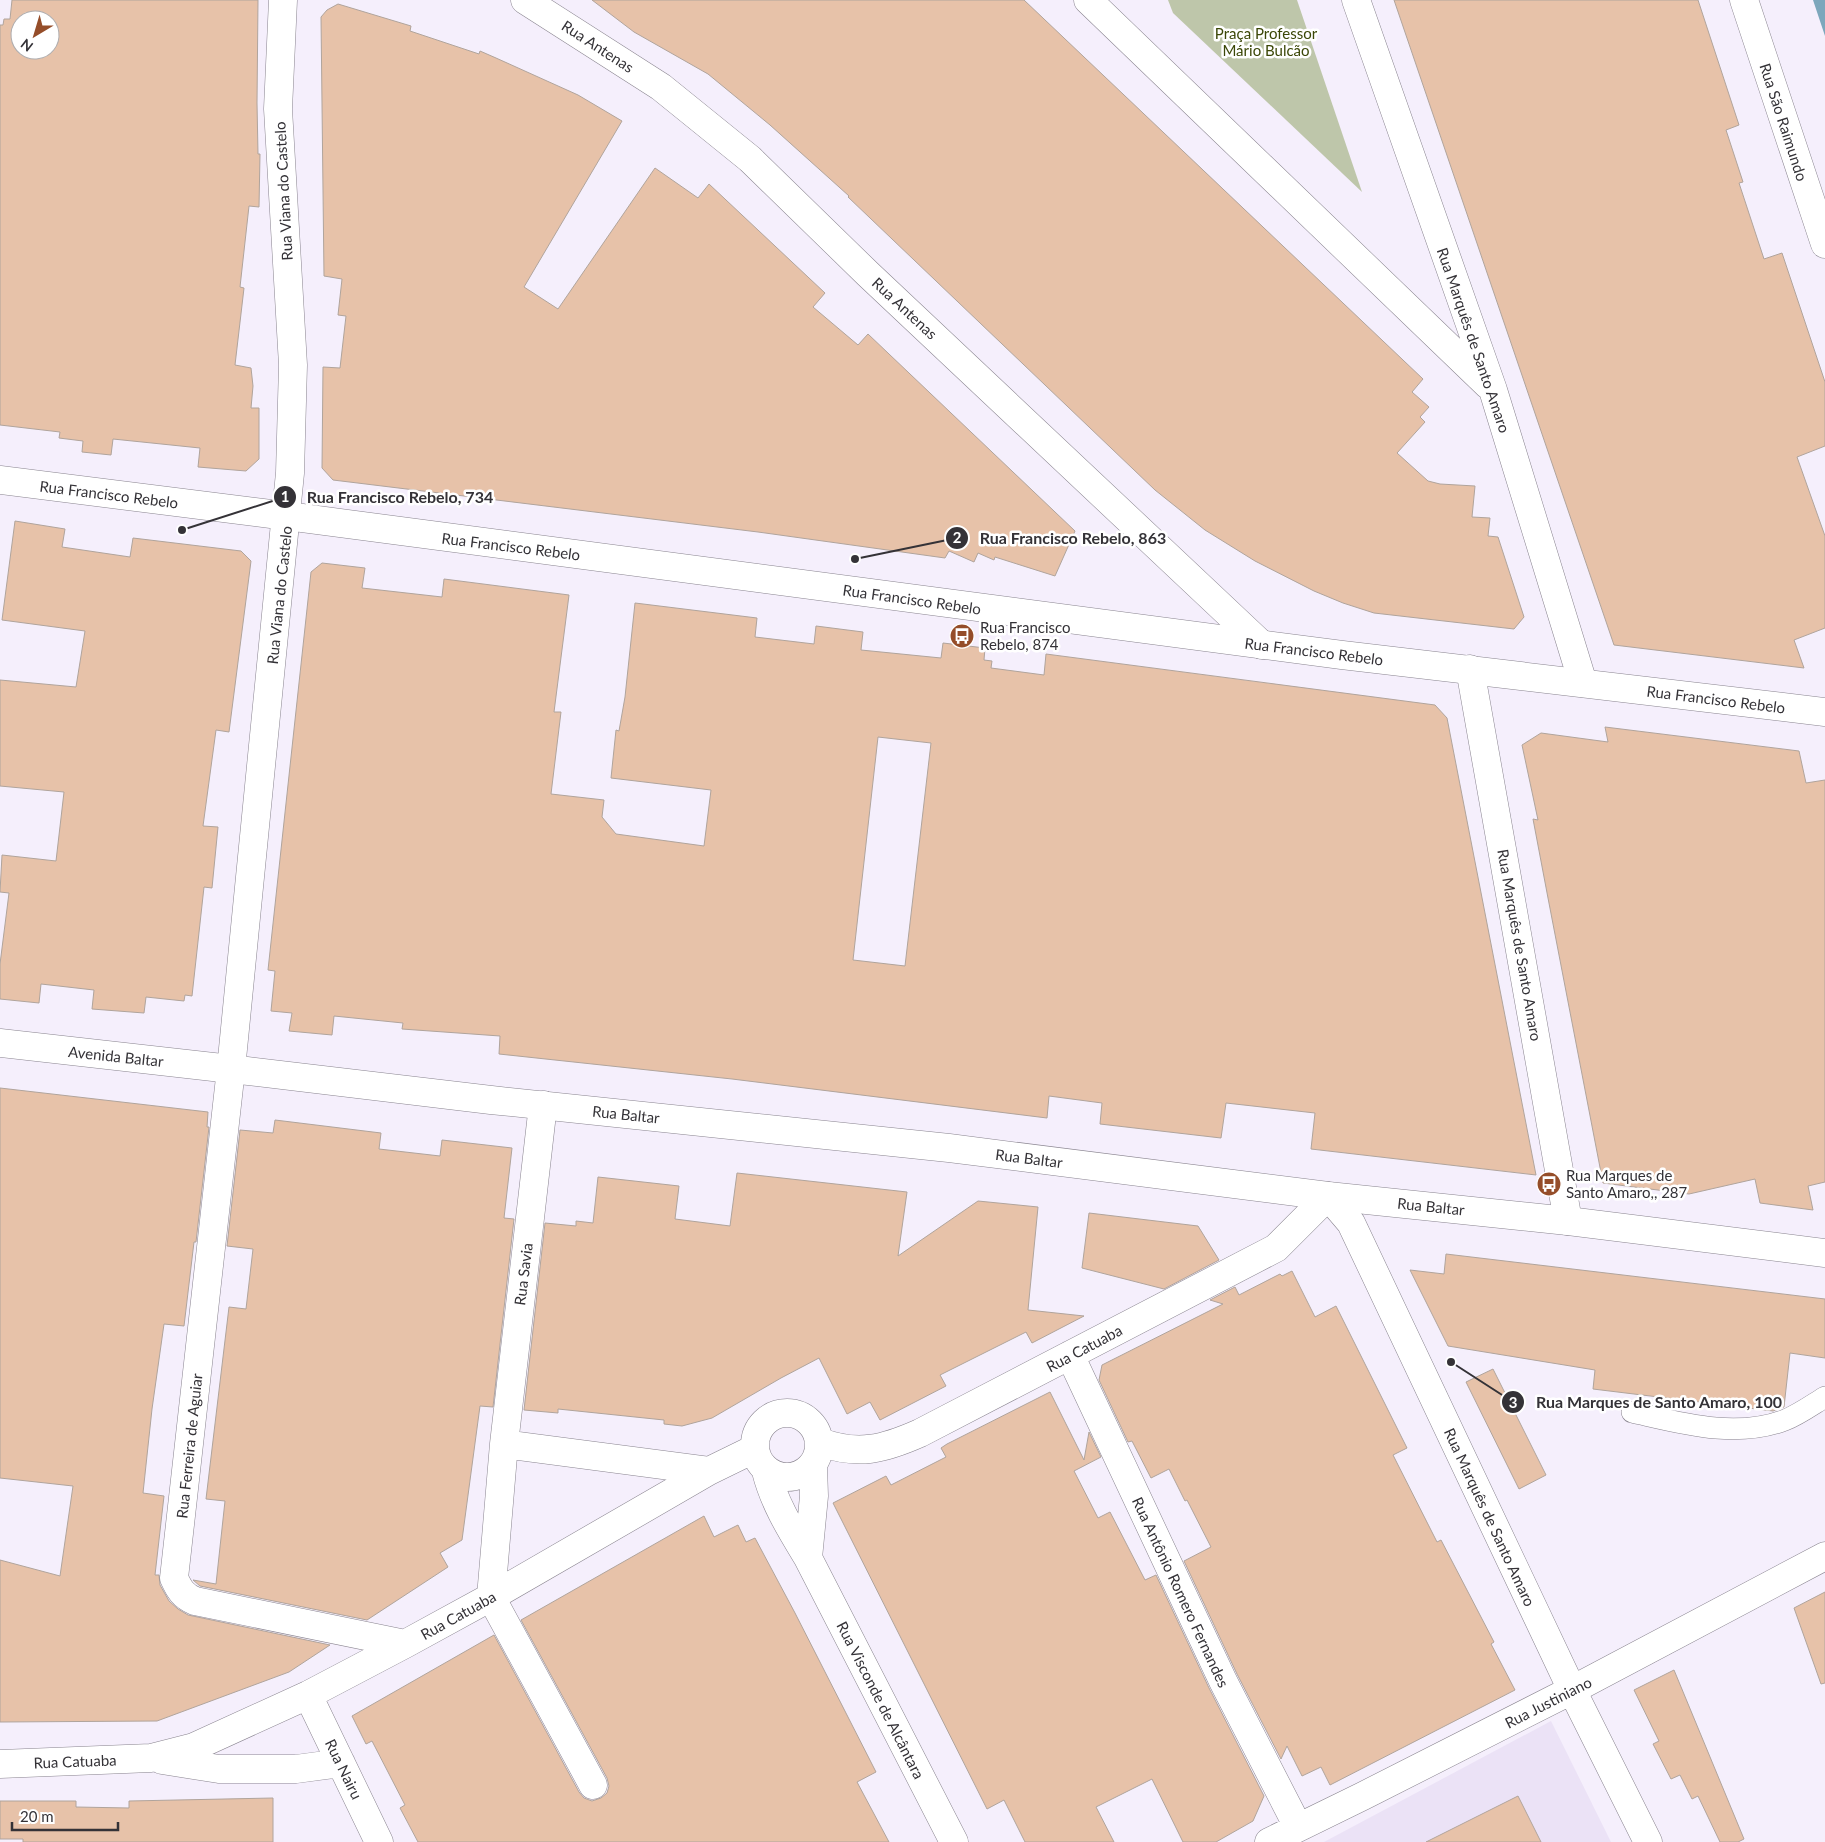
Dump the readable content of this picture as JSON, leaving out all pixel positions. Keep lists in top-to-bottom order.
{
  "streets": {
    "main road": [
      "Rua Antenas",
      "Rua São Raimundo",
      "Rua Viana do Castelo",
      "Rua Marquês de Santo Amaro",
      "Rua Francisco Rebelo",
      "Avenida Baltar",
      "Rua Baltar",
      "Rua Savia",
      "Rua Catuaba",
      "Rua Ferreira de Aguiar",
      "Rua Antônio Romero Fernandes",
      "Rua Visconde de Alcântara",
      "Rua Justiniano",
      "Rua Nairu"
    ]
  },
  "crossings": [
    ["Rua Antenas", "Rua Francisco Rebelo"],
    ["Rua Viana do Castelo", "Rua Francisco Rebelo"],
    ["Rua Viana do Castelo", "Avenida Baltar"],
    ["Rua Viana do Castelo", "Rua Baltar"],
    ["Rua Viana do Castelo", "Rua Ferreira de Aguiar"],
    ["Rua Marquês de Santo Amaro", "Rua Francisco Rebelo"],
    ["Rua Marquês de Santo Amaro", "Rua Baltar"],
    ["Rua Marquês de Santo Amaro", "Rua Catuaba"],
    ["Rua Marquês de Santo Amaro", "Rua Justiniano"],
    ["Avenida Baltar", "Rua Baltar"],
    ["Avenida Baltar", "Rua Ferreira de Aguiar"],
    ["Rua Baltar", "Rua Savia"],
    ["Rua Baltar", "Rua Catuaba"],
    ["Rua Baltar", "Rua Ferreira de Aguiar"],
    ["Rua Savia", "Rua Catuaba"],
    ["Rua Catuaba", "Rua Ferreira de Aguiar"],
    ["Rua Catuaba", "Rua Antônio Romero Fernandes"],
    ["Rua Catuaba", "Rua Visconde de Alcântara"],
    ["Rua Catuaba", "Rua Nairu"],
    ["Rua Antônio Romero Fernandes", "Rua Justiniano"]
  ],
  "parks": ["Praça Professor Mário Bulcão"],
  "places": {
    "other": ["Rua Francisco Rebelo, 734", "Rua Francisco Rebelo, 863", "Rua Marques de Santo Amaro, 100"],
    "bus stop": ["Rua Francisco Rebelo, 874", "Rua Marques de Santo Amaro,, 287"]
  },
  "scale_bar": "20 m",
  "north": "bottom left"
}
